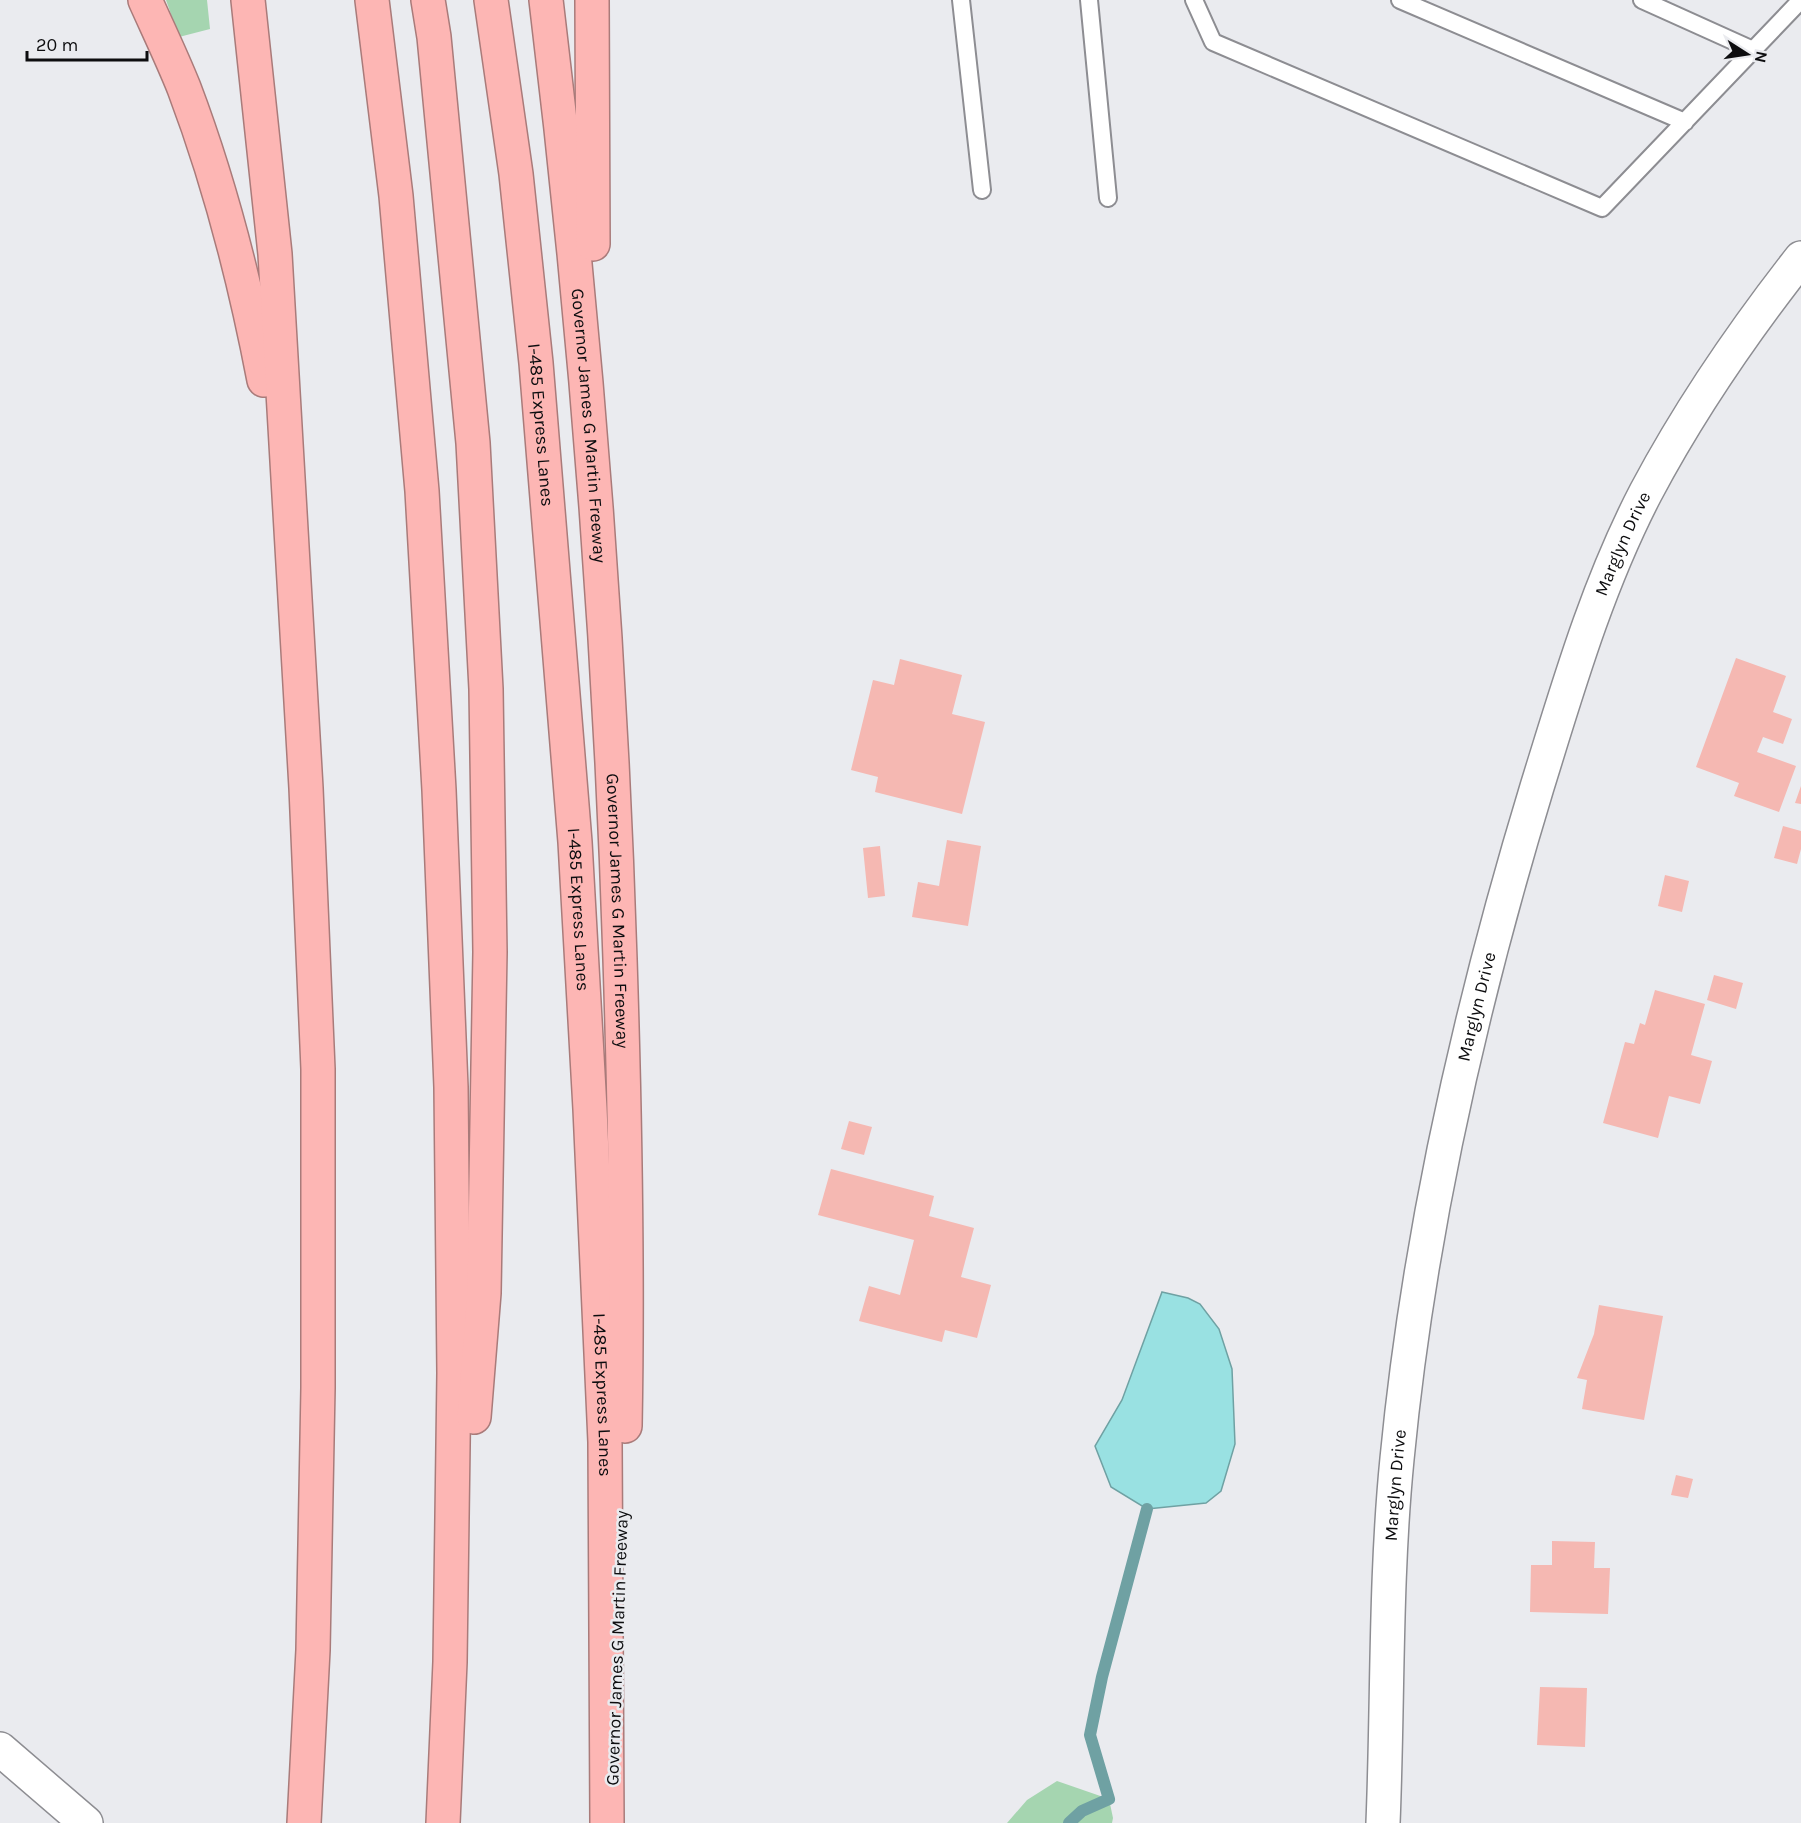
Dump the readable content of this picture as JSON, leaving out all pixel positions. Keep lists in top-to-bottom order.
{
  "streets": {
    "highway": ["I-485 Express Lanes", "Governor James G Martin Freeway"],
    "street": ["Marglyn Drive"]
  },
  "crossings": [
    ["I-485 Express Lanes", "Governor James G Martin Freeway"]
  ],
  "scale_bar": "20 m",
  "north": "right"
}
